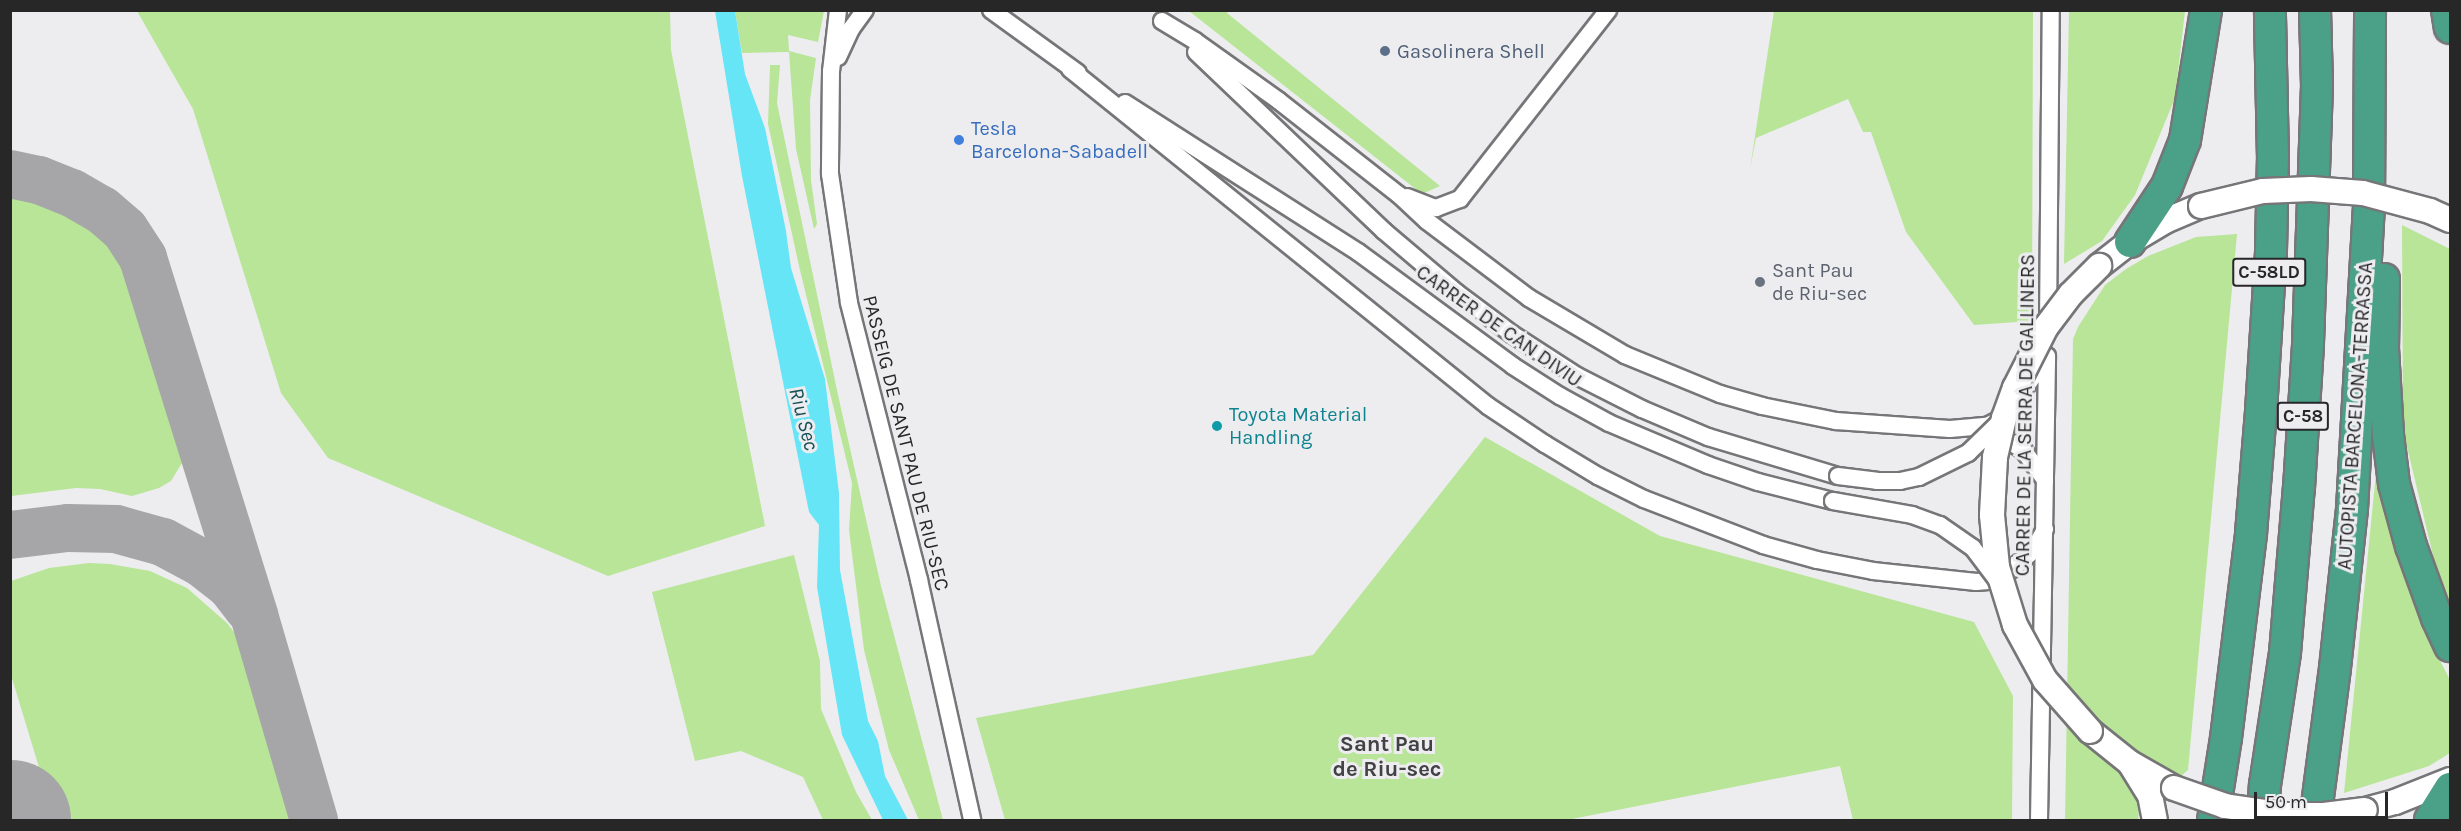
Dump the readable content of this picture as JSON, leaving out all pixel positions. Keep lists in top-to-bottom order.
{
  "streets": {
    "highway": ["C-58LD", "C-58", "AUTOPISTA BARCELONA-TERRASSA"],
    "street": ["CARRER DE CAN DIVIU", "CARRER DE LA SERRA DE GALLINERS", "PASSEIG DE SANT PAU DE RIU-SEC"]
  },
  "crossings": [
    ["CARRER DE CAN DIVIU", "CARRER DE LA SERRA DE GALLINERS"]
  ],
  "districts": ["Sant Pau de Riu-sec"],
  "water": ["Riu Sec"],
  "places": [
    "Gasolinera Shell",
    "Tesla Barcelona-Sabadell",
    "Sant Pau de Riu-sec",
    "Toyota Material Handling"
  ],
  "scale_bar": "50 m"
}
